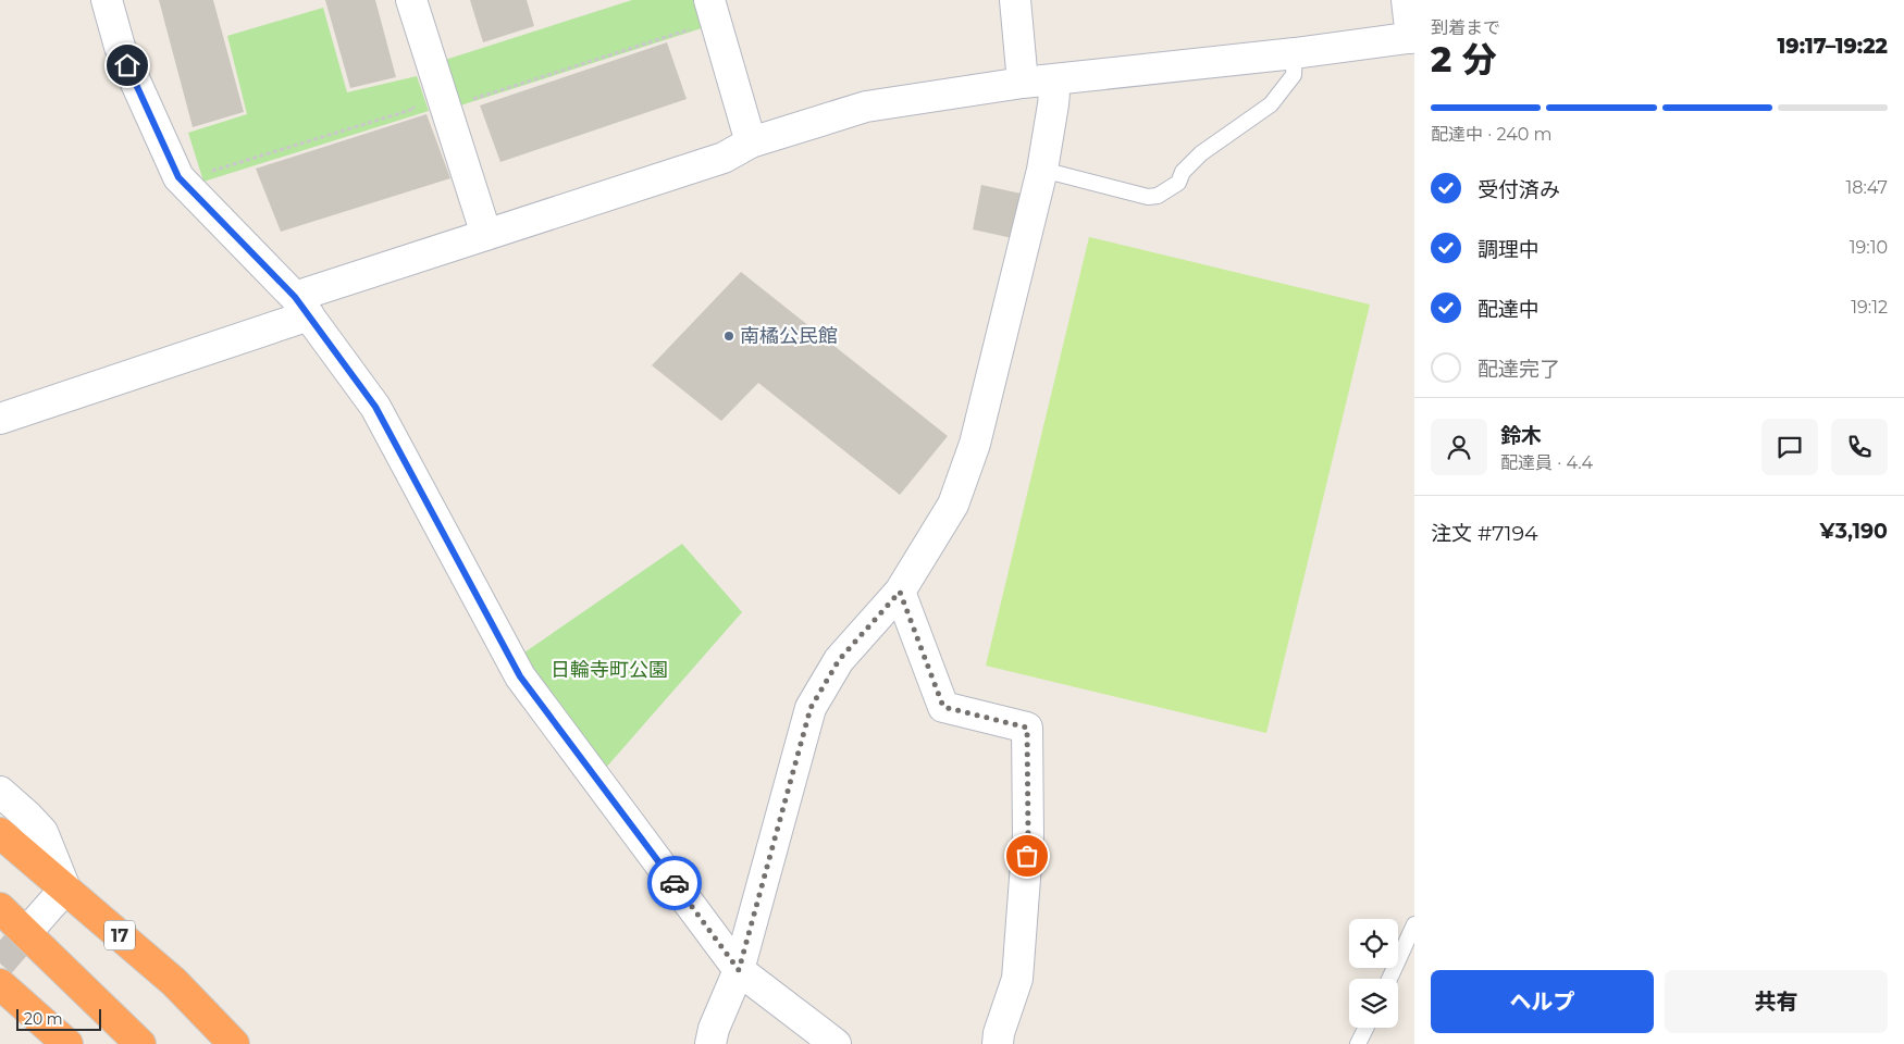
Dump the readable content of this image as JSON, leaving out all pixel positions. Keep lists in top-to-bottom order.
{
  "streets": {
    "highway": ["17"]
  },
  "parks": ["日輪寺町公園"],
  "places": ["南橘公民館"],
  "scale_bar": "20 m",
  "page": {
    "heading": ["2 分", "到着まで", "19:17–19:22"],
    "panel": [
      "鈴木",
      "配達員 · 4.4",
      "注文 #7194",
      "¥3,190"
    ],
    "bar": "配達中 · 240 m",
    "list": [
      ["受付済み", "18:47"],
      ["調理中", "19:10"],
      ["配達中", "19:12"],
      "配達完了"
    ],
    "buttons": ["ヘルプ", "共有"],
    "scale": "20 m"
  }
}
